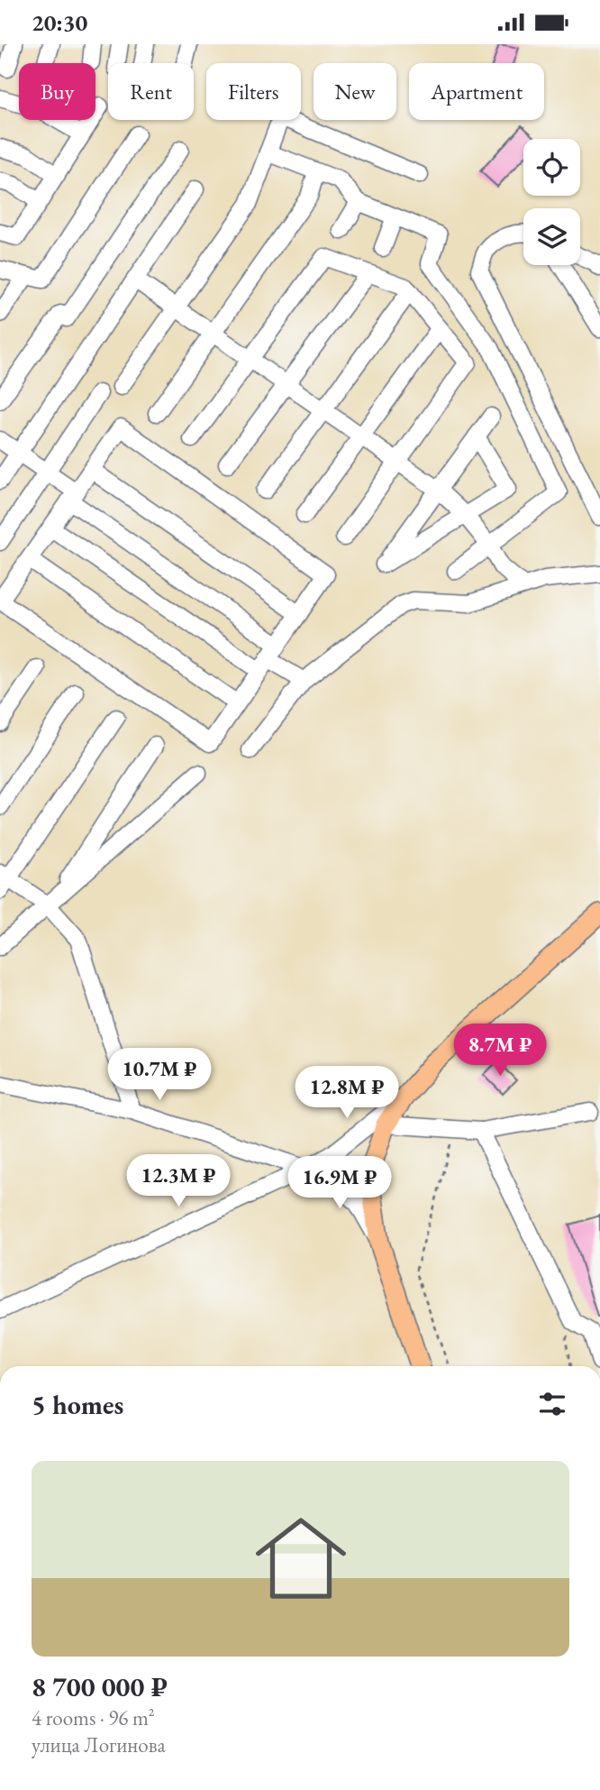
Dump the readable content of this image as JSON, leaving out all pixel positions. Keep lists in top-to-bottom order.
{
  "page": {
    "status": "20:30",
    "chip": [
      "Buy",
      "Rent",
      "Filters",
      "New",
      "Apartment"
    ],
    "price": [
      "8.7M ₽",
      "10.7M ₽",
      "12.8M ₽",
      "12.3M ₽",
      "16.9M ₽"
    ],
    "heading": "5 homes",
    "list": [
      {
        "name": "8 700 000 ₽",
        "note": "4 rooms · 96 m² · улица Логинова"
      }
    ]
  }
}
